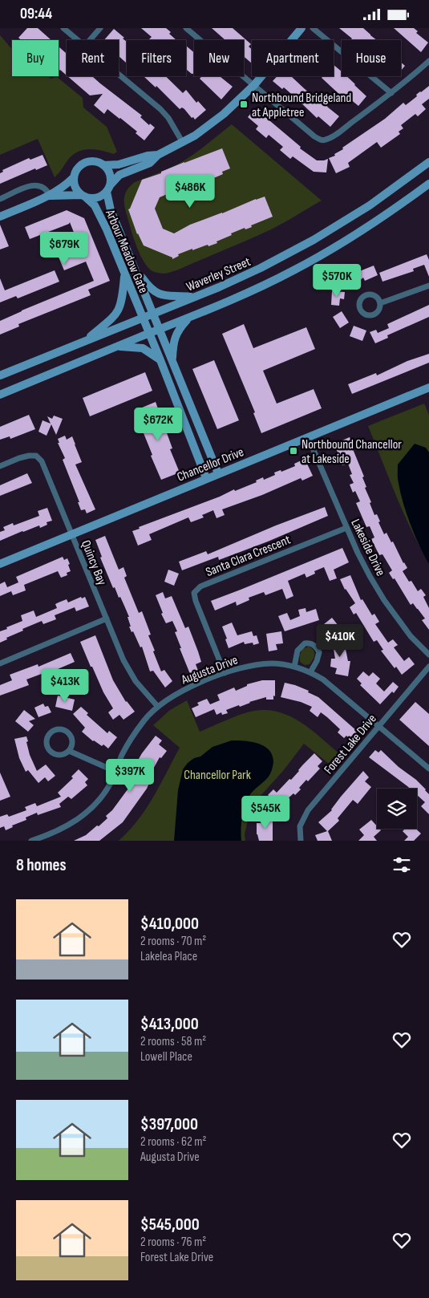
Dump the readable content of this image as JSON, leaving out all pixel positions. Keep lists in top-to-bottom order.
{
  "streets": {
    "street": [
      "Arbour Meadow Gate",
      "Waverley Street",
      "Chancellor Drive",
      "Lakeside Drive",
      "Santa Clara Crescent",
      "Quincy Bay",
      "Augusta Drive",
      "Forest Lake Drive"
    ]
  },
  "crossings": [
    ["Arbour Meadow Gate", "Waverley Street"],
    ["Arbour Meadow Gate", "Chancellor Drive"],
    ["Chancellor Drive", "Lakeside Drive"],
    ["Chancellor Drive", "Quincy Bay"],
    ["Lakeside Drive", "Santa Clara Crescent"],
    ["Santa Clara Crescent", "Augusta Drive"],
    ["Quincy Bay", "Augusta Drive"],
    ["Augusta Drive", "Forest Lake Drive"]
  ],
  "parks": ["Chancellor Park"],
  "places": {
    "transit": ["Northbound Bridgeland at Appletree", "Northbound Chancellor at Lakeside"]
  },
  "page": {
    "status": "09:44",
    "chip": [
      "Buy",
      "Rent",
      "Filters",
      "New",
      "Apartment",
      "House"
    ],
    "price": [
      "$486K",
      "$679K",
      "$570K",
      "$672K",
      "$410K",
      "$413K",
      "$397K",
      "$545K"
    ],
    "heading": "8 homes",
    "list": [
      {
        "name": "$410,000",
        "note": "2 rooms · 70 m² · Lakelea Place"
      },
      {
        "name": "$413,000",
        "note": "2 rooms · 58 m² · Lowell Place"
      },
      {
        "name": "$397,000",
        "note": "2 rooms · 62 m² · Augusta Drive"
      },
      {
        "name": "$545,000",
        "note": "2 rooms · 76 m² · Forest Lake Drive"
      }
    ]
  }
}
